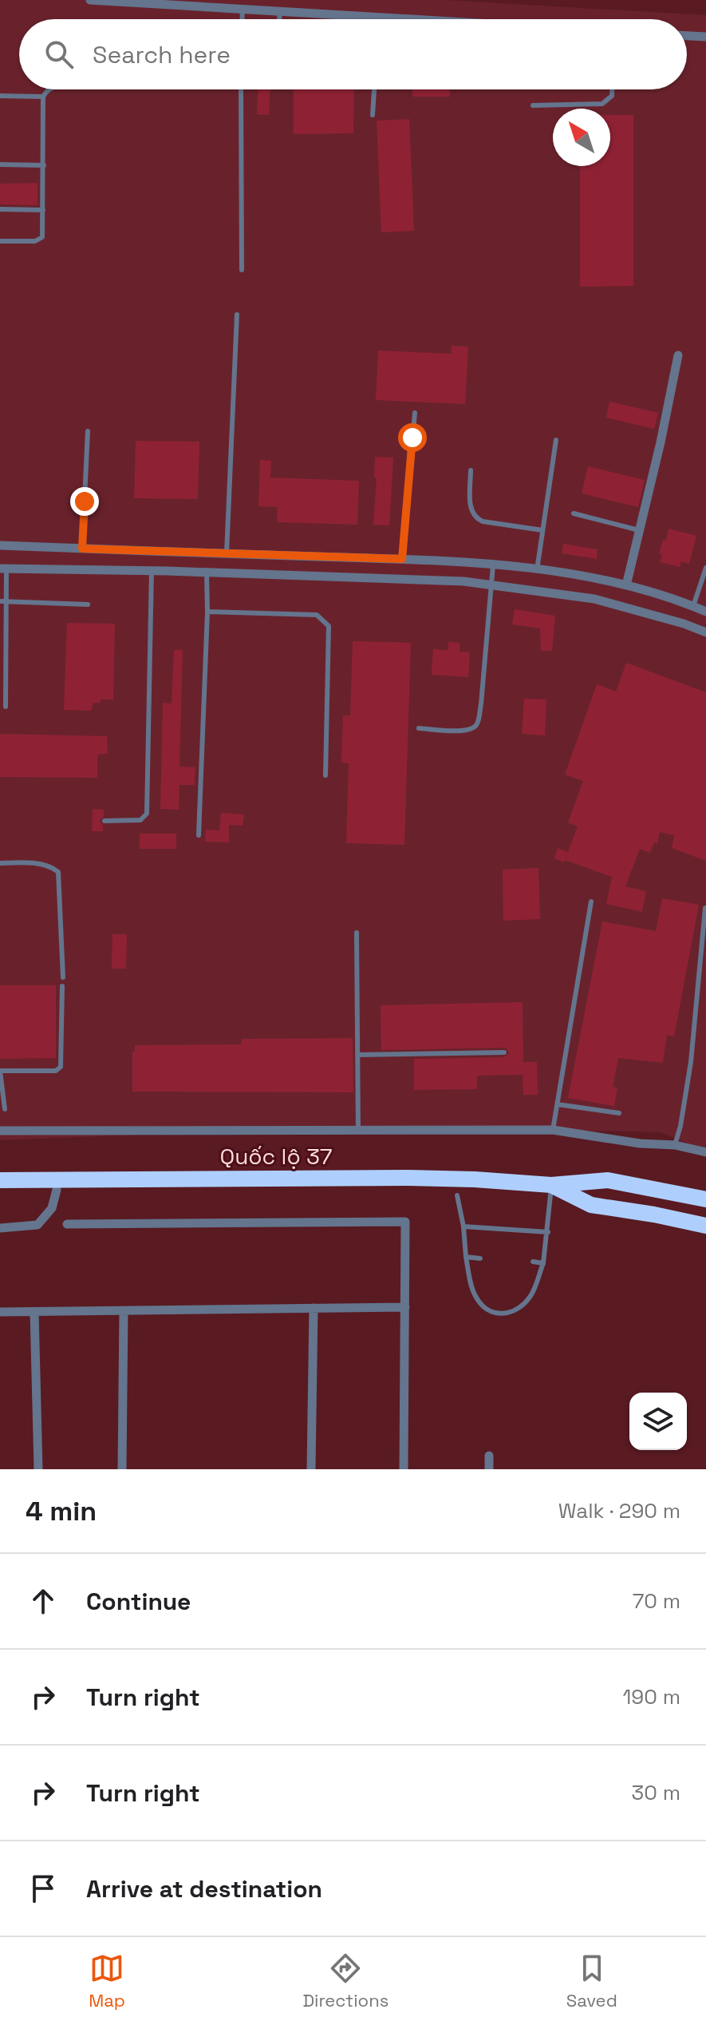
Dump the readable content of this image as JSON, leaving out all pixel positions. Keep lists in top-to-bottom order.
{
  "streets": {
    "highway": ["Quốc lộ 37"]
  },
  "north": "top left",
  "page": {
    "search": "Search here",
    "heading": ["4 min", "Walk · 290 m"],
    "list": [
      ["Continue", "70 m"],
      ["Turn right", "190 m"],
      ["Turn right", "30 m"],
      "Arrive at destination"
    ],
    "nav": ["Map", "Directions", "Saved"]
  }
}
